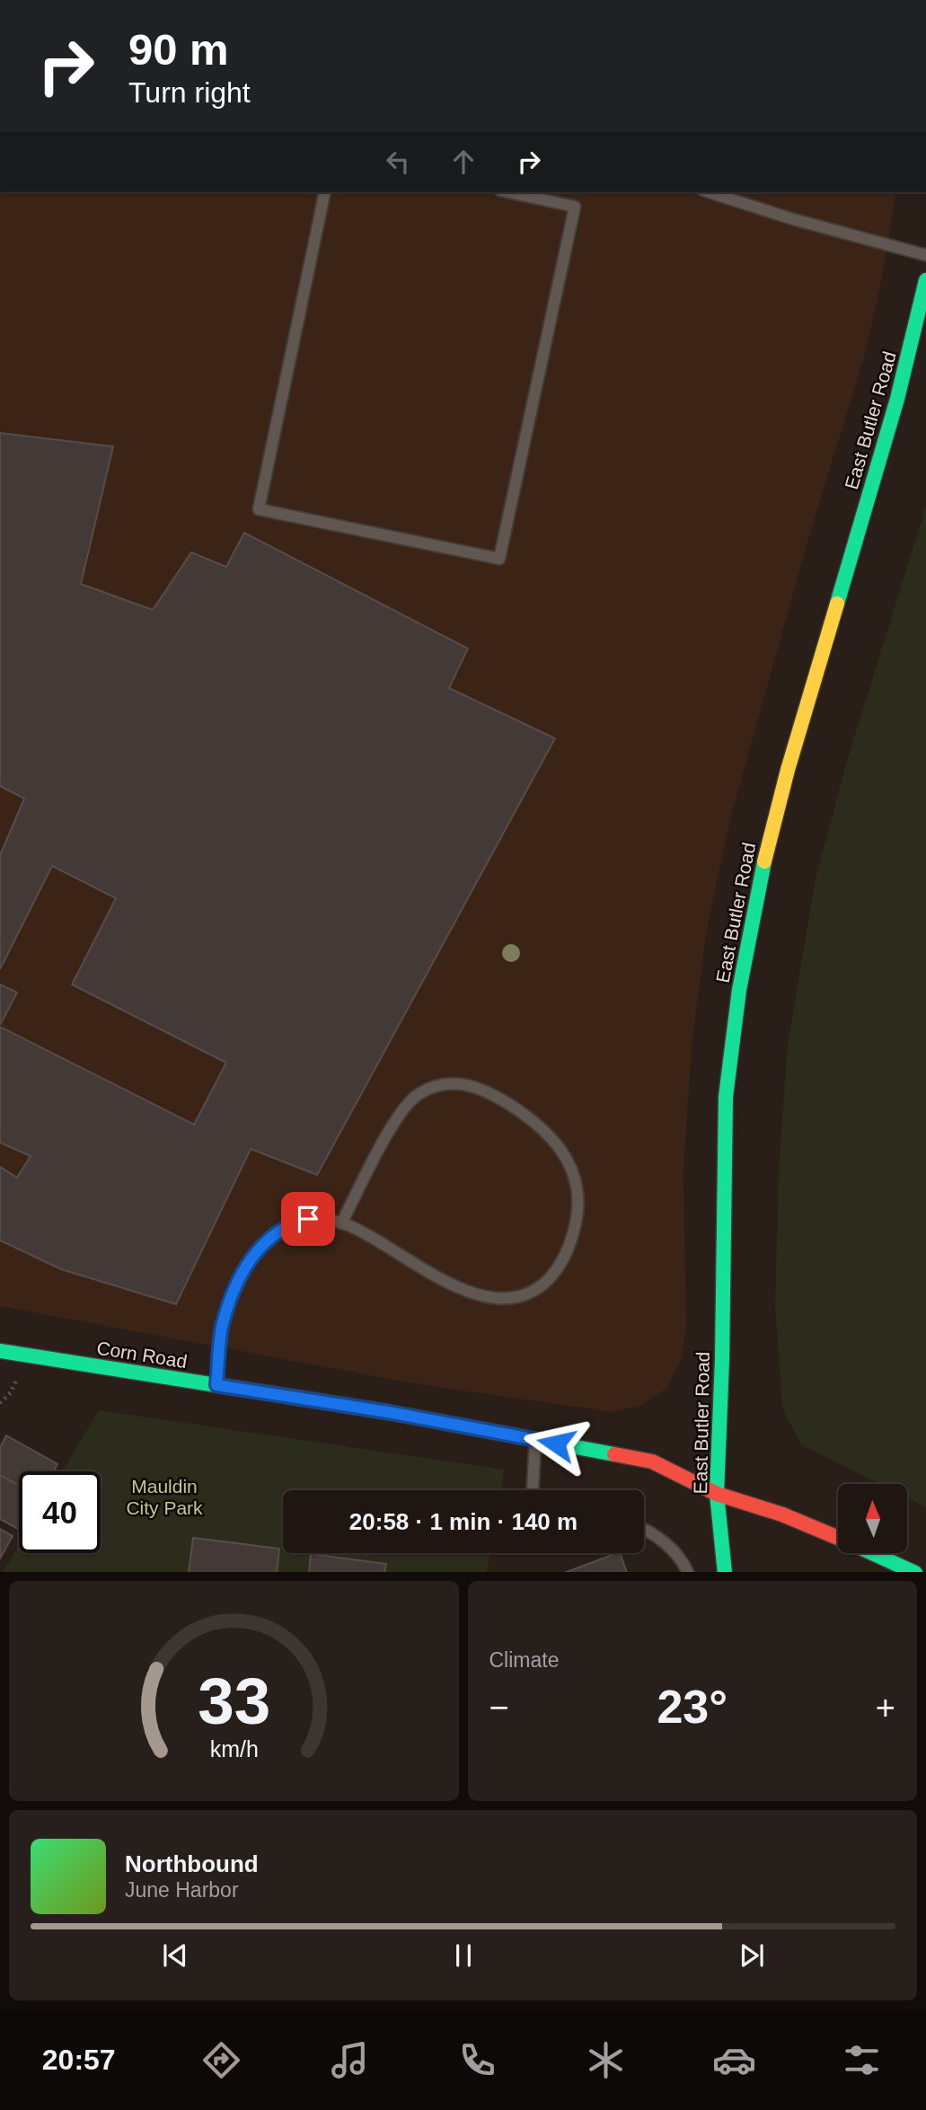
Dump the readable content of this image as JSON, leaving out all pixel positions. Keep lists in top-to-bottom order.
{
  "streets": {
    "main road": ["East Butler Road", "Corn Road"]
  },
  "crossings": [
    ["East Butler Road", "Corn Road"]
  ],
  "parks": ["Mauldin City Park"],
  "north": "top",
  "page": {
    "turn": ["90 m", "Turn right"],
    "limit": "40",
    "trip": "20:58 · 1 min · 140 m",
    "tile": "Climate",
    "heat": ["−", "23°", "+"],
    "song": ["Northbound", "June Harbor"],
    "tabs": "20:57",
    "gauge": ["33", "km/h"]
  }
}
